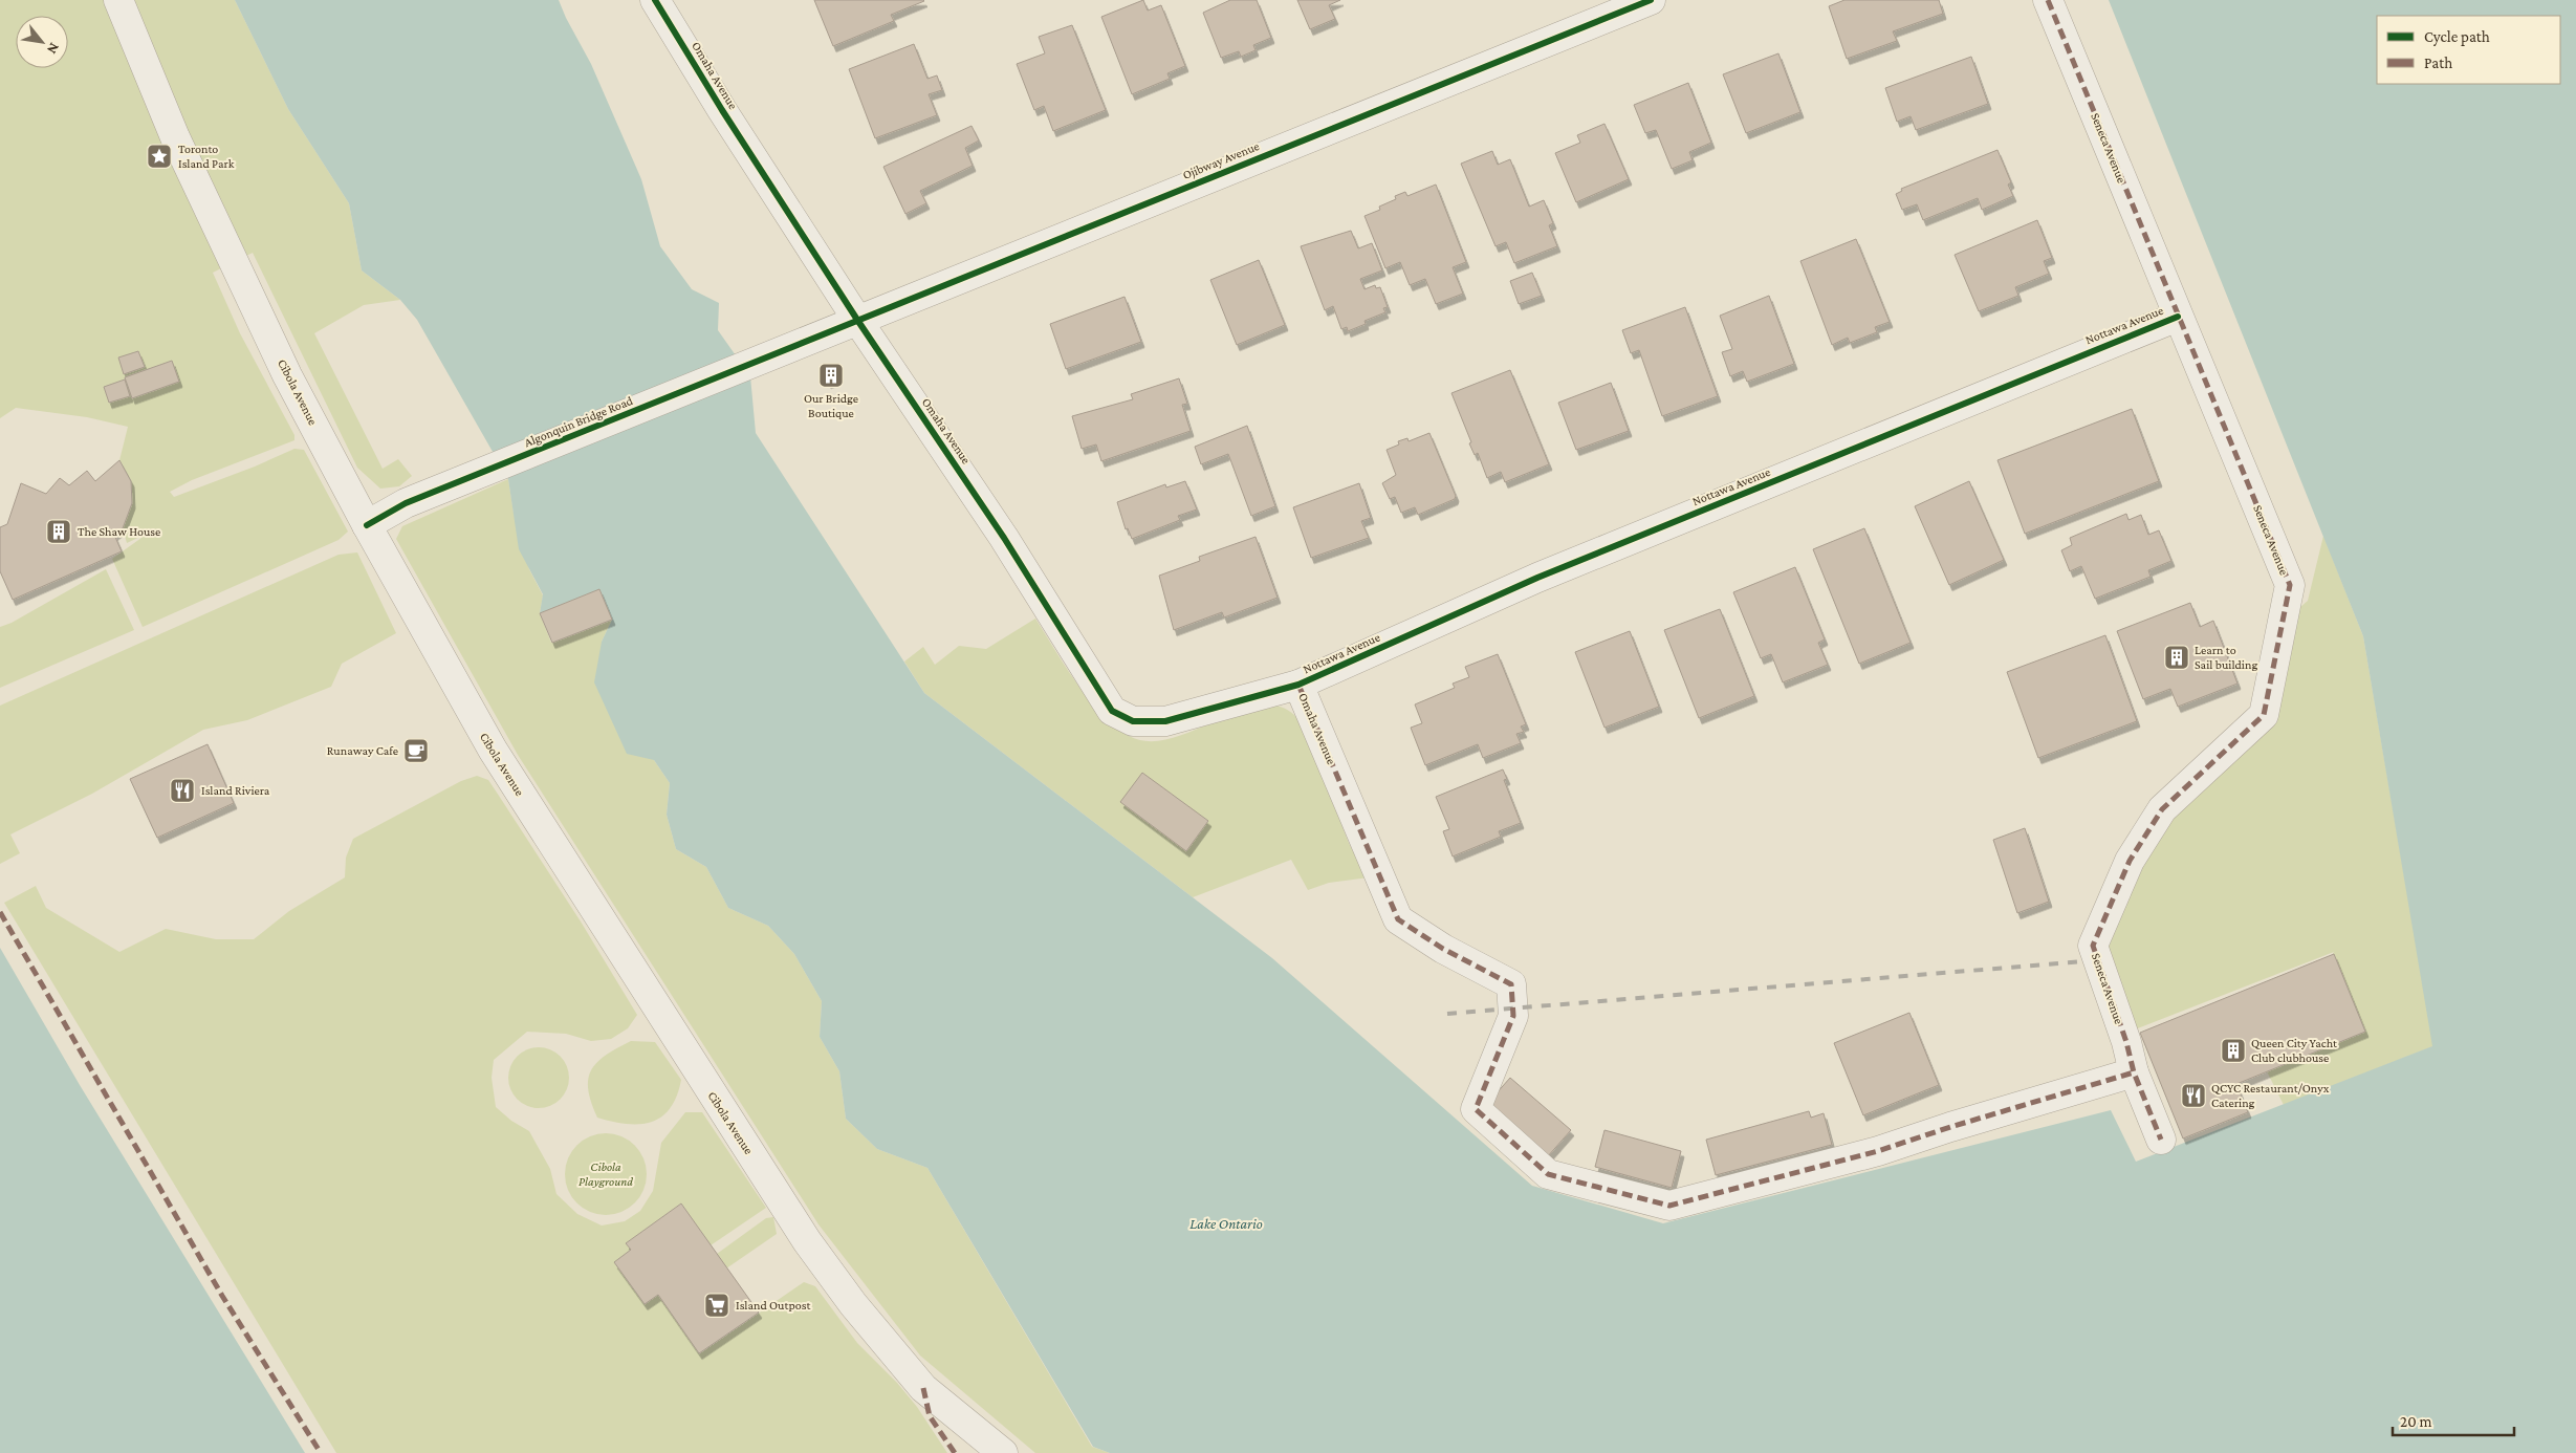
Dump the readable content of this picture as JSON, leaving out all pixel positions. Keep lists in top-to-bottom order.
{
  "streets": {
    "street": [
      "Omaha Avenue",
      "Seneca Avenue",
      "Ojibway Avenue",
      "Nottawa Avenue",
      "Cibola Avenue",
      "Algonquin Bridge Road"
    ]
  },
  "crossings": [
    ["Omaha Avenue", "Seneca Avenue"],
    ["Omaha Avenue", "Ojibway Avenue"],
    ["Omaha Avenue", "Nottawa Avenue"],
    ["Seneca Avenue", "Nottawa Avenue"],
    ["Ojibway Avenue", "Algonquin Bridge Road"],
    ["Cibola Avenue", "Algonquin Bridge Road"]
  ],
  "water": ["Lake Ontario"],
  "parks": ["Cibola Playground"],
  "places": {
    "place": ["Toronto Island Park"],
    "building": [
      "Our Bridge Boutique",
      "The Shaw House",
      "Learn to Sail building",
      "Queen City Yacht Club clubhouse"
    ],
    "cafe": ["Runaway Cafe"],
    "restaurant": ["Island Riviera", "QCYC Restaurant/Onyx Catering"],
    "supermarket": ["Island Outpost"]
  },
  "legend": ["Cycle path", "Path"],
  "scale_bar": "20 m",
  "north": "bottom right"
}
